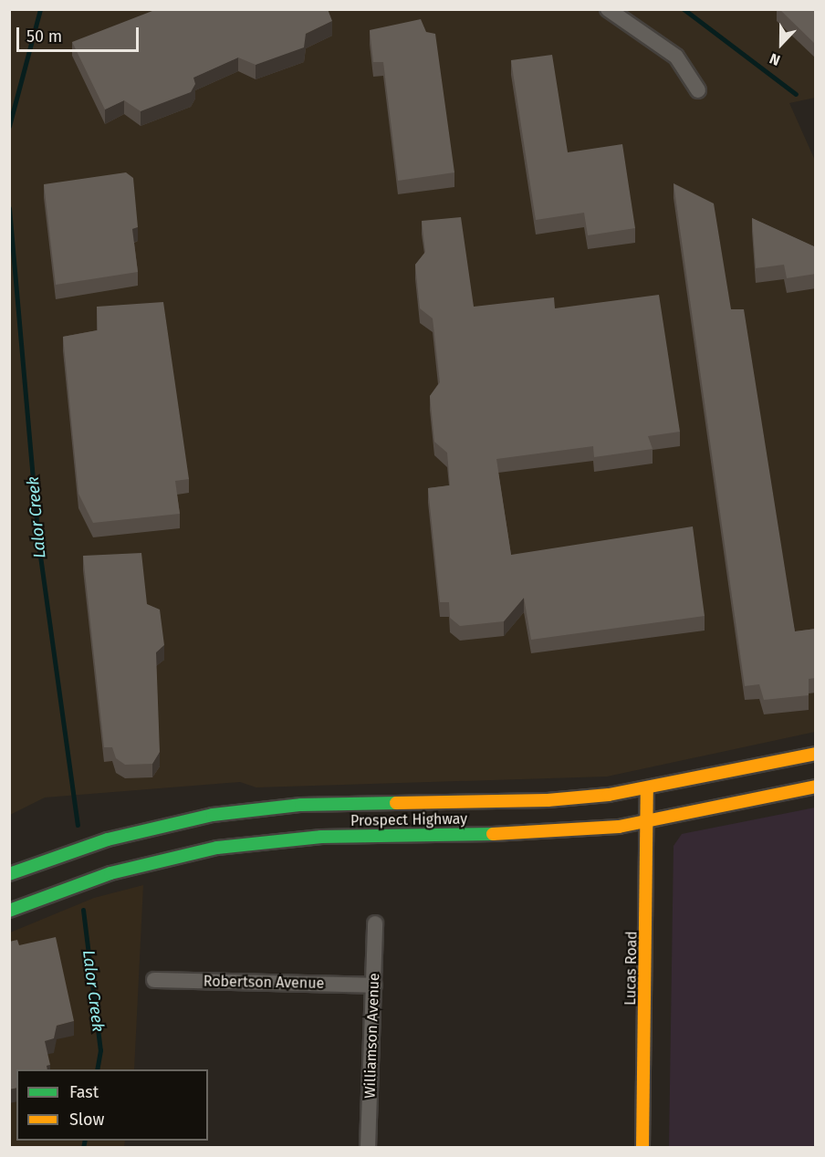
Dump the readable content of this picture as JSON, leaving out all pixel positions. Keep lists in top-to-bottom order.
{
  "streets": {
    "main road": ["Prospect Highway", "Lucas Road"],
    "street": ["Robertson Avenue", "Williamson Avenue"]
  },
  "crossings": [
    ["Prospect Highway", "Lucas Road"],
    ["Robertson Avenue", "Williamson Avenue"]
  ],
  "water": ["Lalor Creek"],
  "legend": ["Fast", "Slow"],
  "scale_bar": "50 m",
  "north": "bottom"
}
